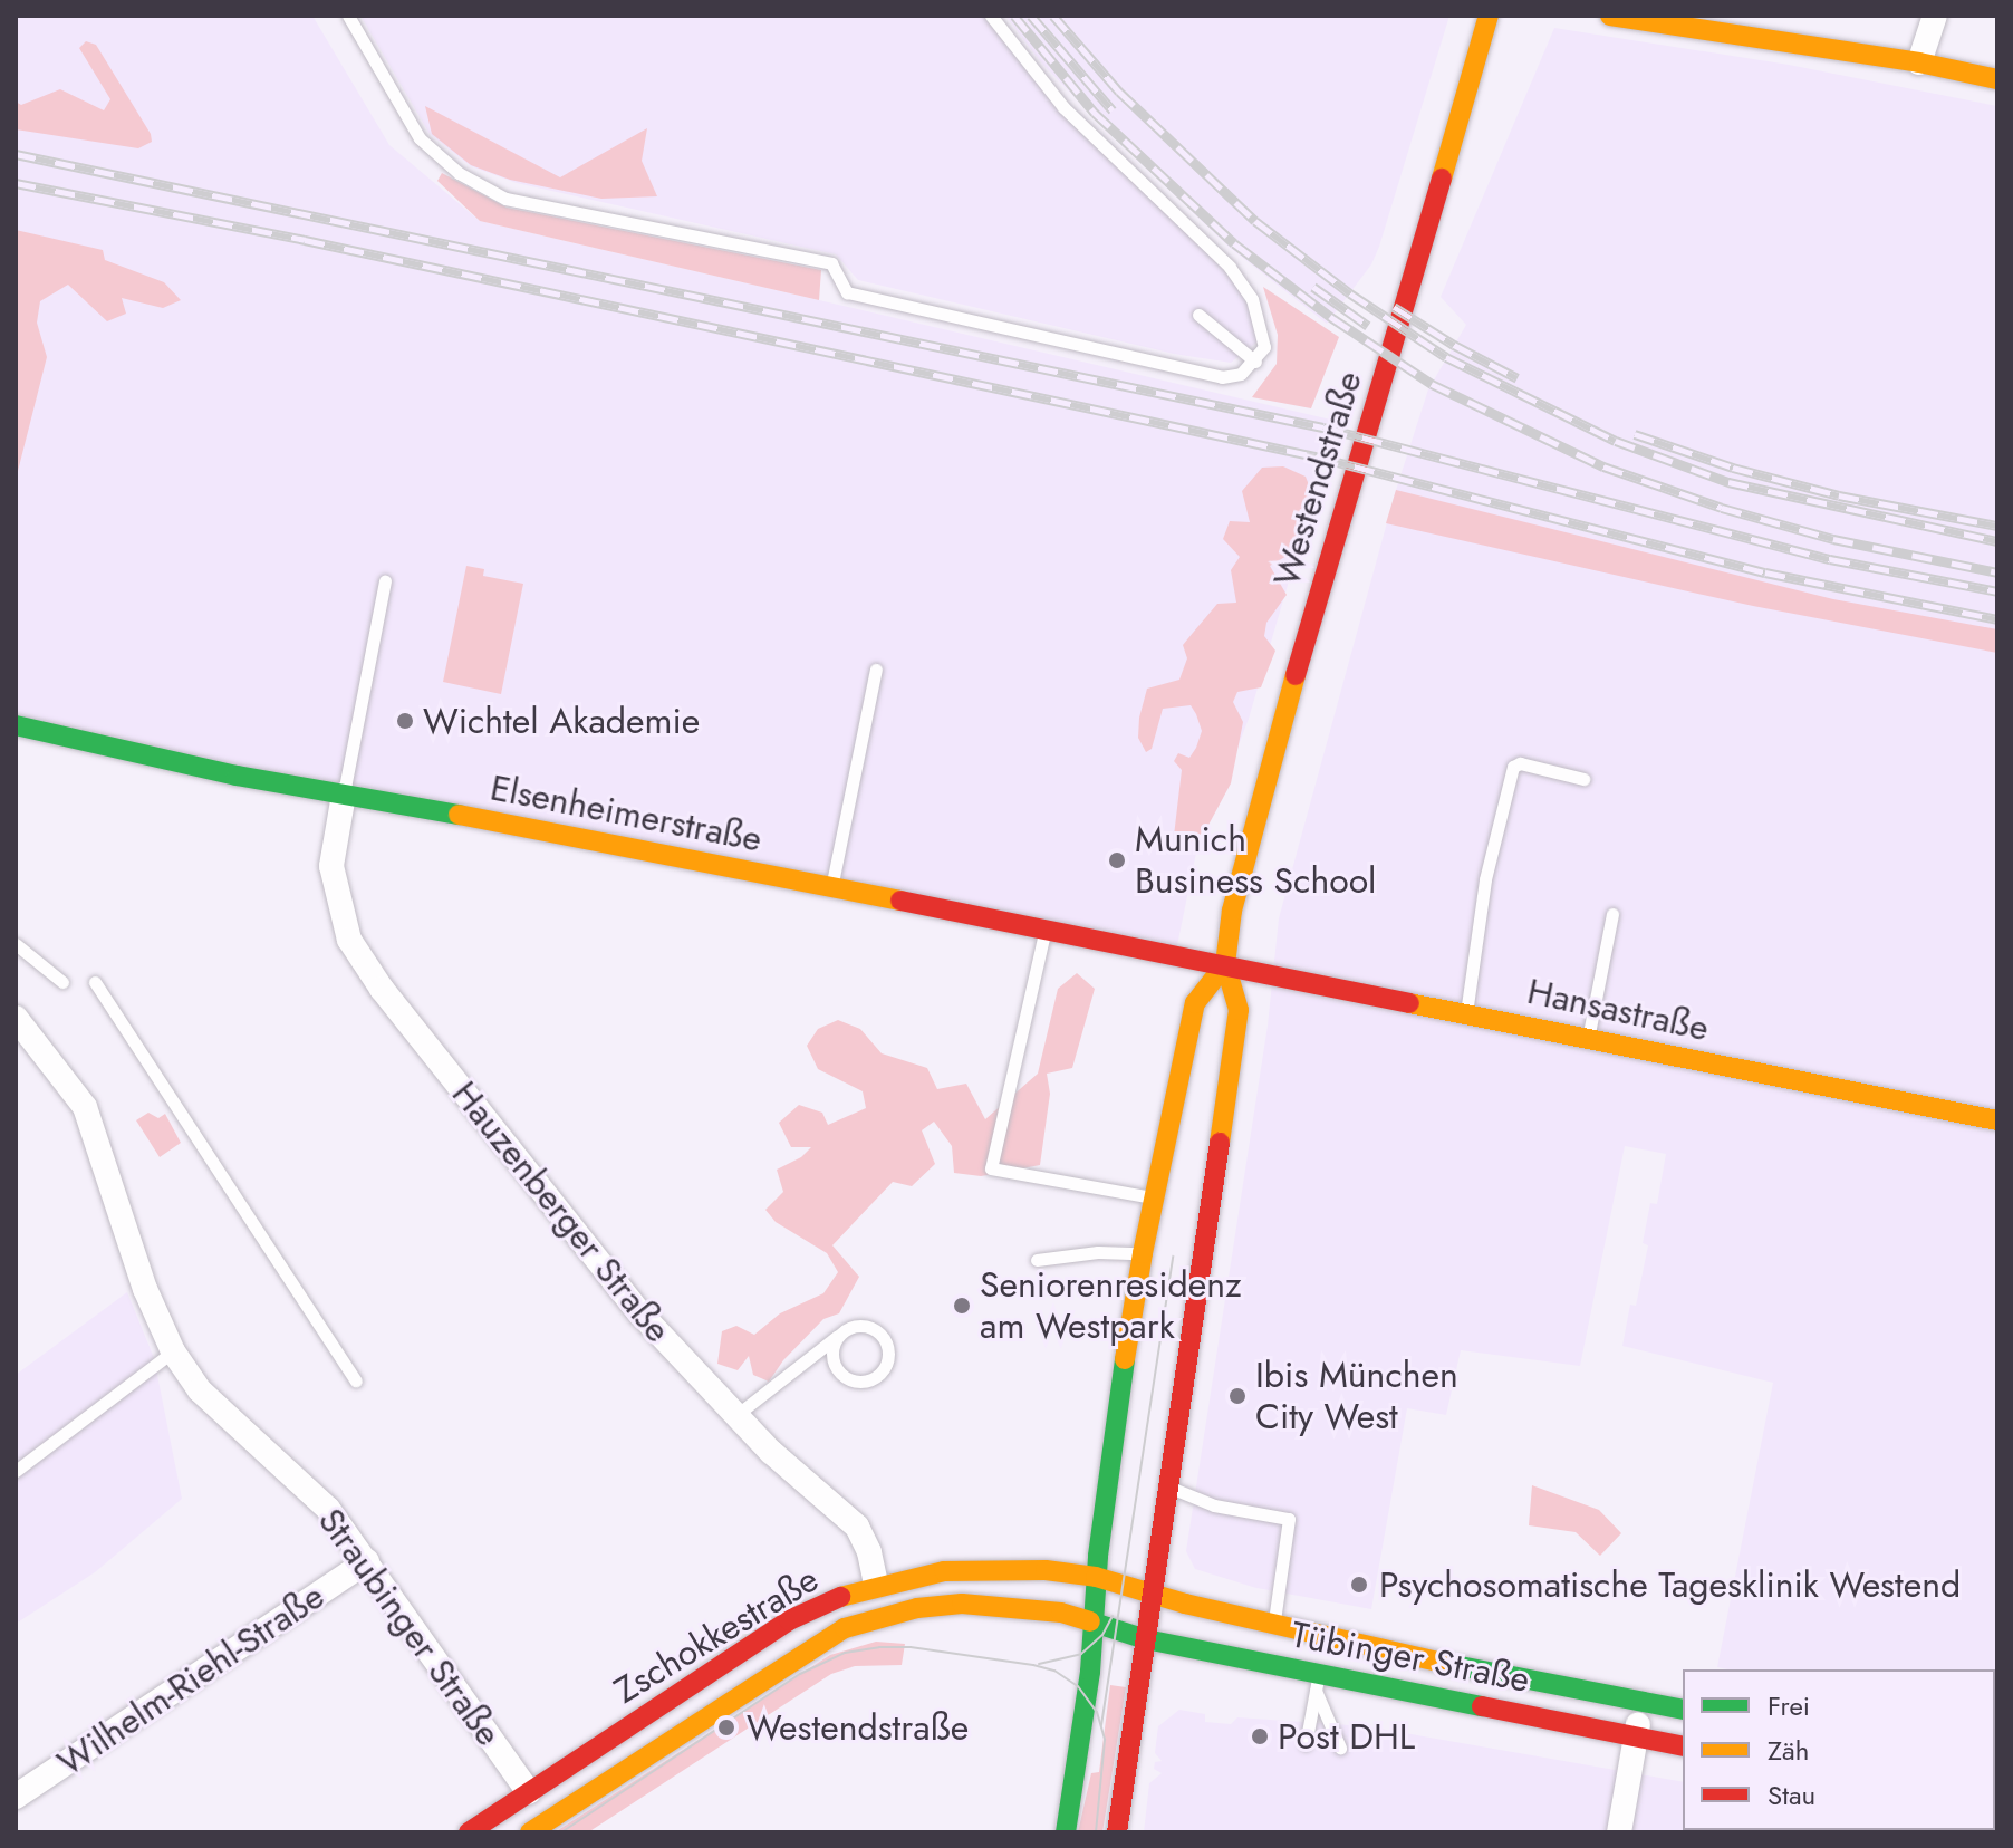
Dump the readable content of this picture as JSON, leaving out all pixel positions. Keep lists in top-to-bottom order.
{
  "streets": {
    "main road": [
      "Westendstraße",
      "Elsenheimerstraße",
      "Hansastraße",
      "Zschokkestraße",
      "Tübinger Straße"
    ],
    "street": ["Hauzenberger Straße", "Straubinger Straße", "Wilhelm-Riehl-Straße"]
  },
  "crossings": [
    ["Westendstraße", "Elsenheimerstraße"],
    ["Westendstraße", "Hansastraße"],
    ["Westendstraße", "Zschokkestraße"],
    ["Westendstraße", "Tübinger Straße"],
    ["Elsenheimerstraße", "Hansastraße"],
    ["Elsenheimerstraße", "Hauzenberger Straße"],
    ["Hauzenberger Straße", "Zschokkestraße"],
    ["Straubinger Straße", "Zschokkestraße"],
    ["Straubinger Straße", "Wilhelm-Riehl-Straße"],
    ["Zschokkestraße", "Tübinger Straße"]
  ],
  "places": [
    "Wichtel Akademie",
    "Munich Business School",
    "Seniorenresidenz am Westpark",
    "Ibis München City West",
    "Psychosomatische Tagesklinik Westend",
    "Westendstraße",
    "Post DHL"
  ],
  "legend": ["Frei", "Zäh", "Stau"]
}
